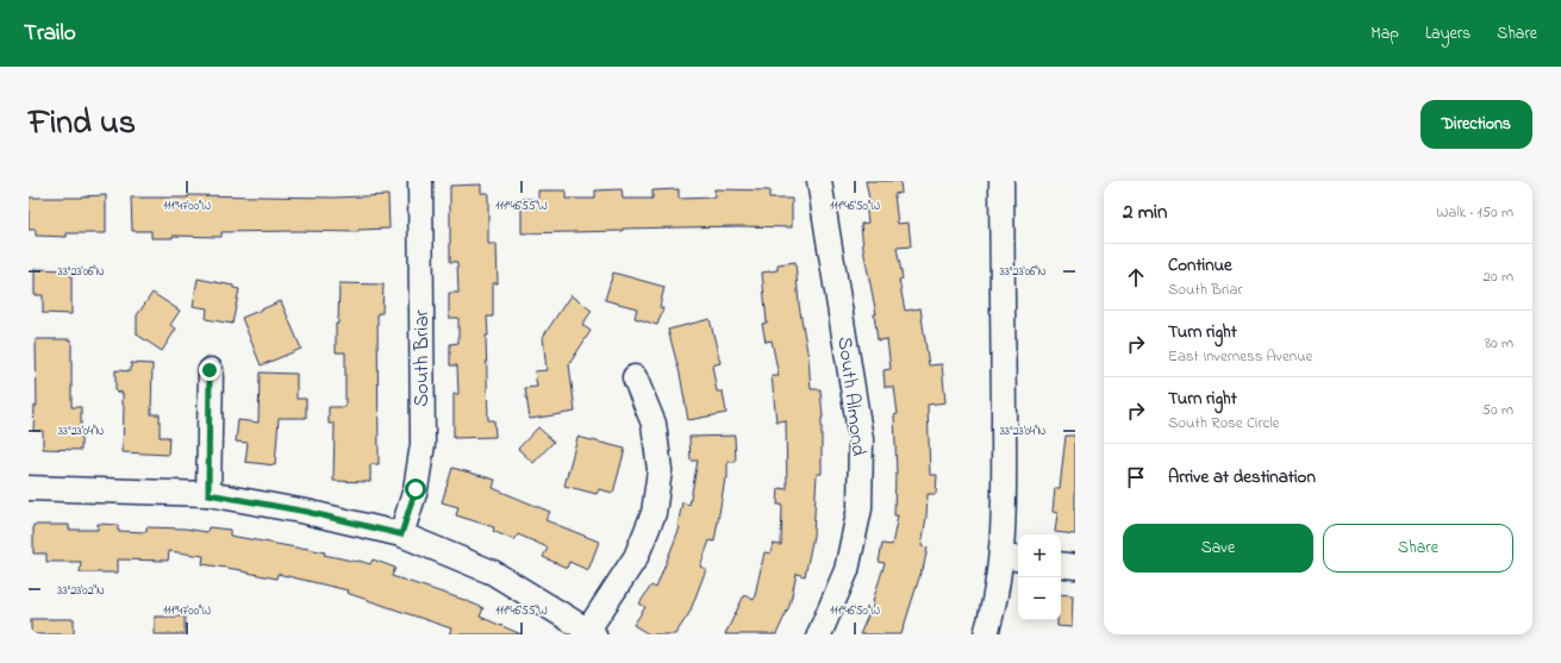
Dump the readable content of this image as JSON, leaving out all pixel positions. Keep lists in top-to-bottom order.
{
  "streets": {
    "street": ["South Briar", "South Almond"]
  },
  "page": {
    "header": "Trailo",
    "nav": ["Map", "Layers", "Share"],
    "title": "Find us",
    "buttons": [
      "Directions",
      ["Save", "Share"]
    ],
    "heading": ["2 min", "Walk · 150 m"],
    "list": [
      ["Continue", "South Briar", "20 m"],
      ["Turn right", "East Inverness Avenue", "80 m"],
      ["Turn right", "South Rose Circle", "50 m"],
      "Arrive at destination"
    ],
    "map_buttons": ["+", "−"]
  },
  "coordinates": [
    "111°47'00\"W",
    "111°46'55\"W",
    "111°46'50\"W",
    "33°23'06\"N",
    "33°23'04\"N",
    "33°23'02\"N"
  ]
}
